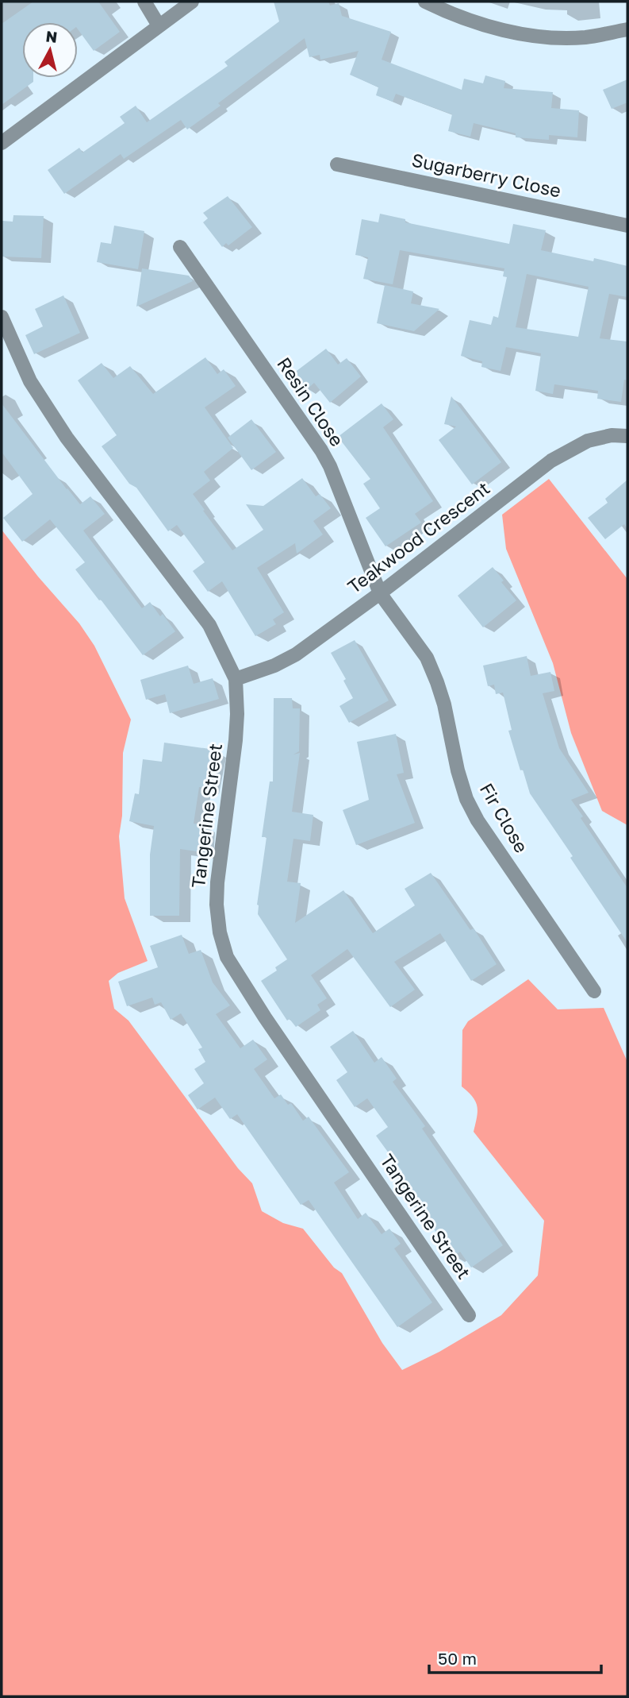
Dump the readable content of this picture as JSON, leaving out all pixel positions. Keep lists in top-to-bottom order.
{
  "streets": {
    "street": [
      "Sugarberry Close",
      "Resin Close",
      "Teakwood Crescent",
      "Tangerine Street",
      "Fir Close"
    ]
  },
  "crossings": [
    ["Resin Close", "Teakwood Crescent"],
    ["Resin Close", "Fir Close"],
    ["Teakwood Crescent", "Tangerine Street"],
    ["Teakwood Crescent", "Fir Close"]
  ],
  "scale_bar": "50 m",
  "north": "top"
}
